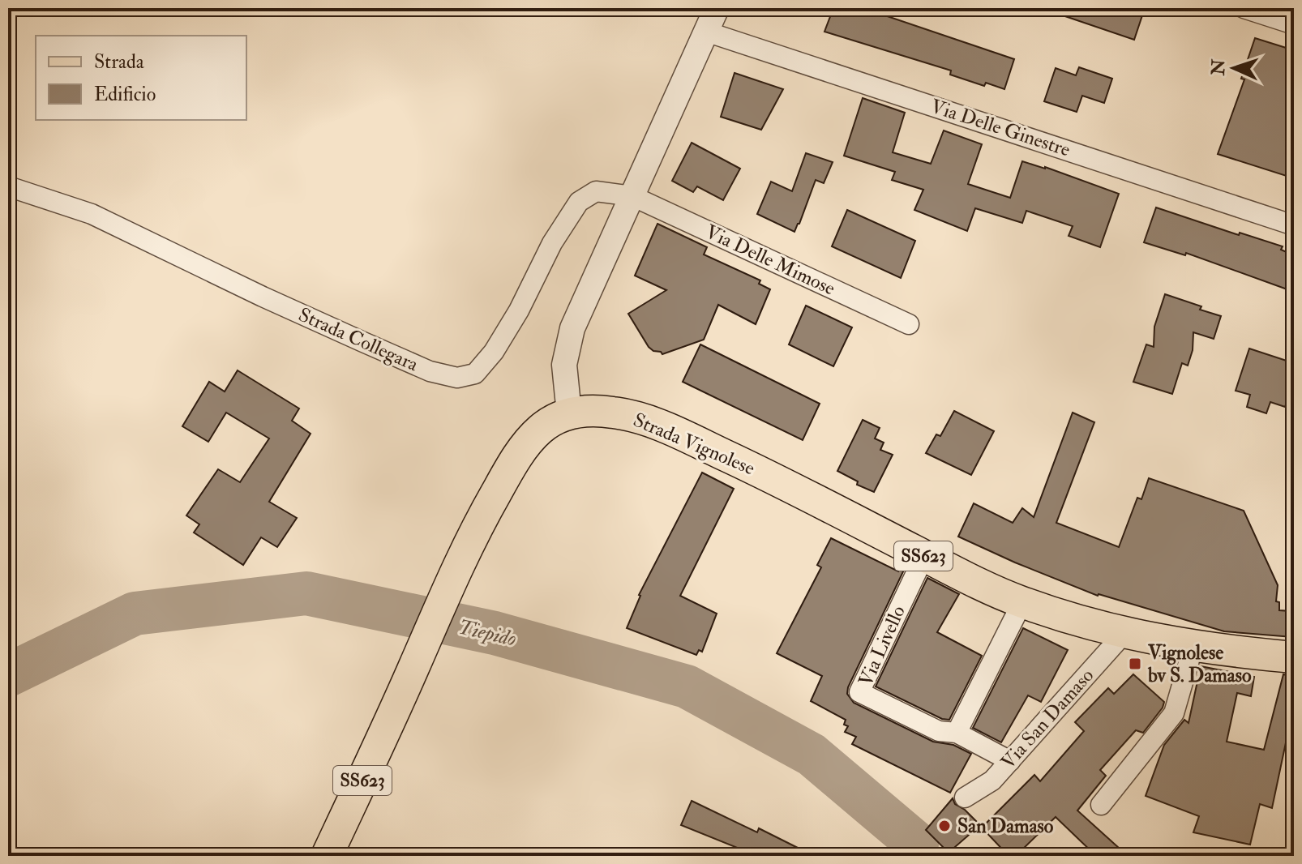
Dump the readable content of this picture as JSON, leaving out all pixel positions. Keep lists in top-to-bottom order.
{
  "streets": {
    "main road": ["Strada Vignolese", "SS623"],
    "street": [
      "Via Delle Ginestre",
      "Via Delle Mimose",
      "Strada Collegara",
      "Via Livello",
      "Via San Damaso"
    ]
  },
  "crossings": [
    ["Via Delle Mimose", "Strada Collegara"],
    ["Strada Vignolese", "Via Livello"],
    ["Strada Vignolese", "Via San Damaso"],
    ["Via Livello", "Via San Damaso"]
  ],
  "water": ["Tiepido"],
  "places": {
    "transit": ["Vignolese bv S. Damaso"],
    "other": ["San Damaso"]
  },
  "legend": ["Strada", "Edificio"],
  "north": "left"
}
